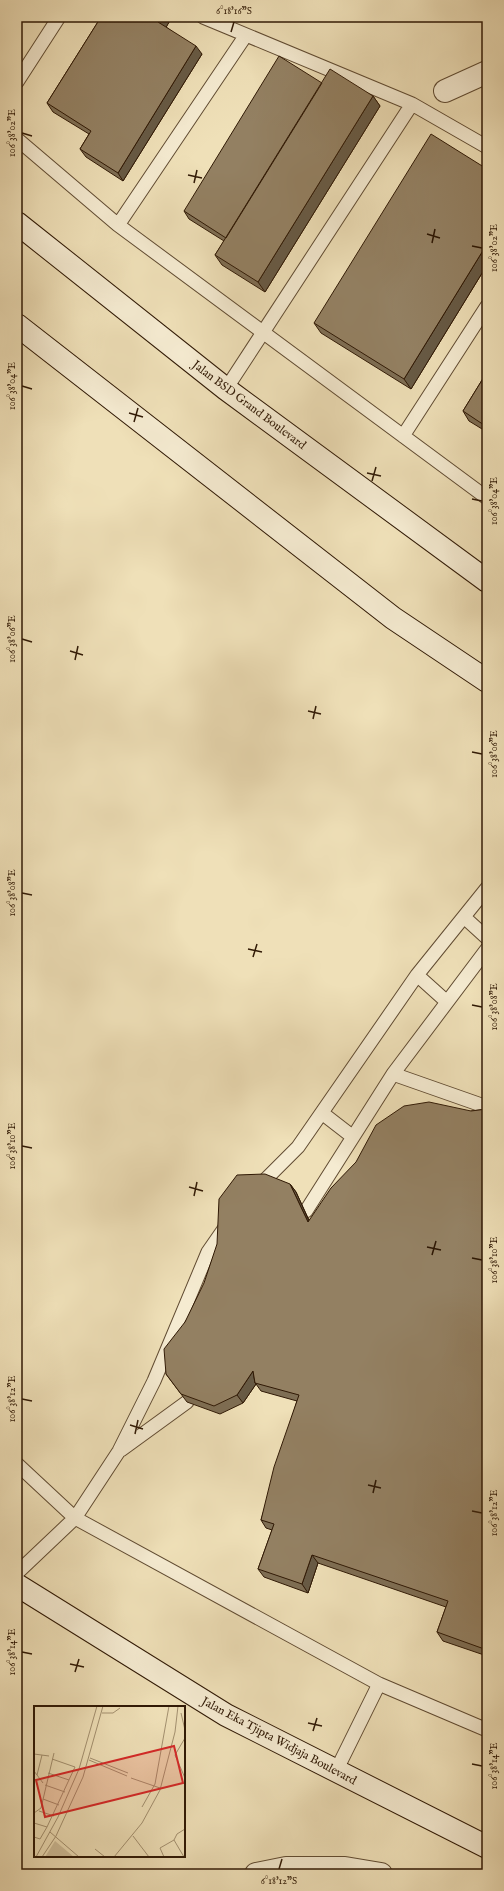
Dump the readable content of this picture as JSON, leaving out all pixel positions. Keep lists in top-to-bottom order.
{
  "streets": {
    "main road": ["Jalan BSD Grand Boulevard", "Jalan Eka Tjipta Widjaja Boulevard"]
  },
  "coordinates": [
    "6°18'16\"S",
    "106°38'02\"E",
    "106°38'04\"E",
    "106°38'06\"E",
    "106°38'08\"E",
    "106°38'10\"E",
    "106°38'12\"E",
    "106°38'14\"E",
    "6°18'12\"S"
  ]
}
